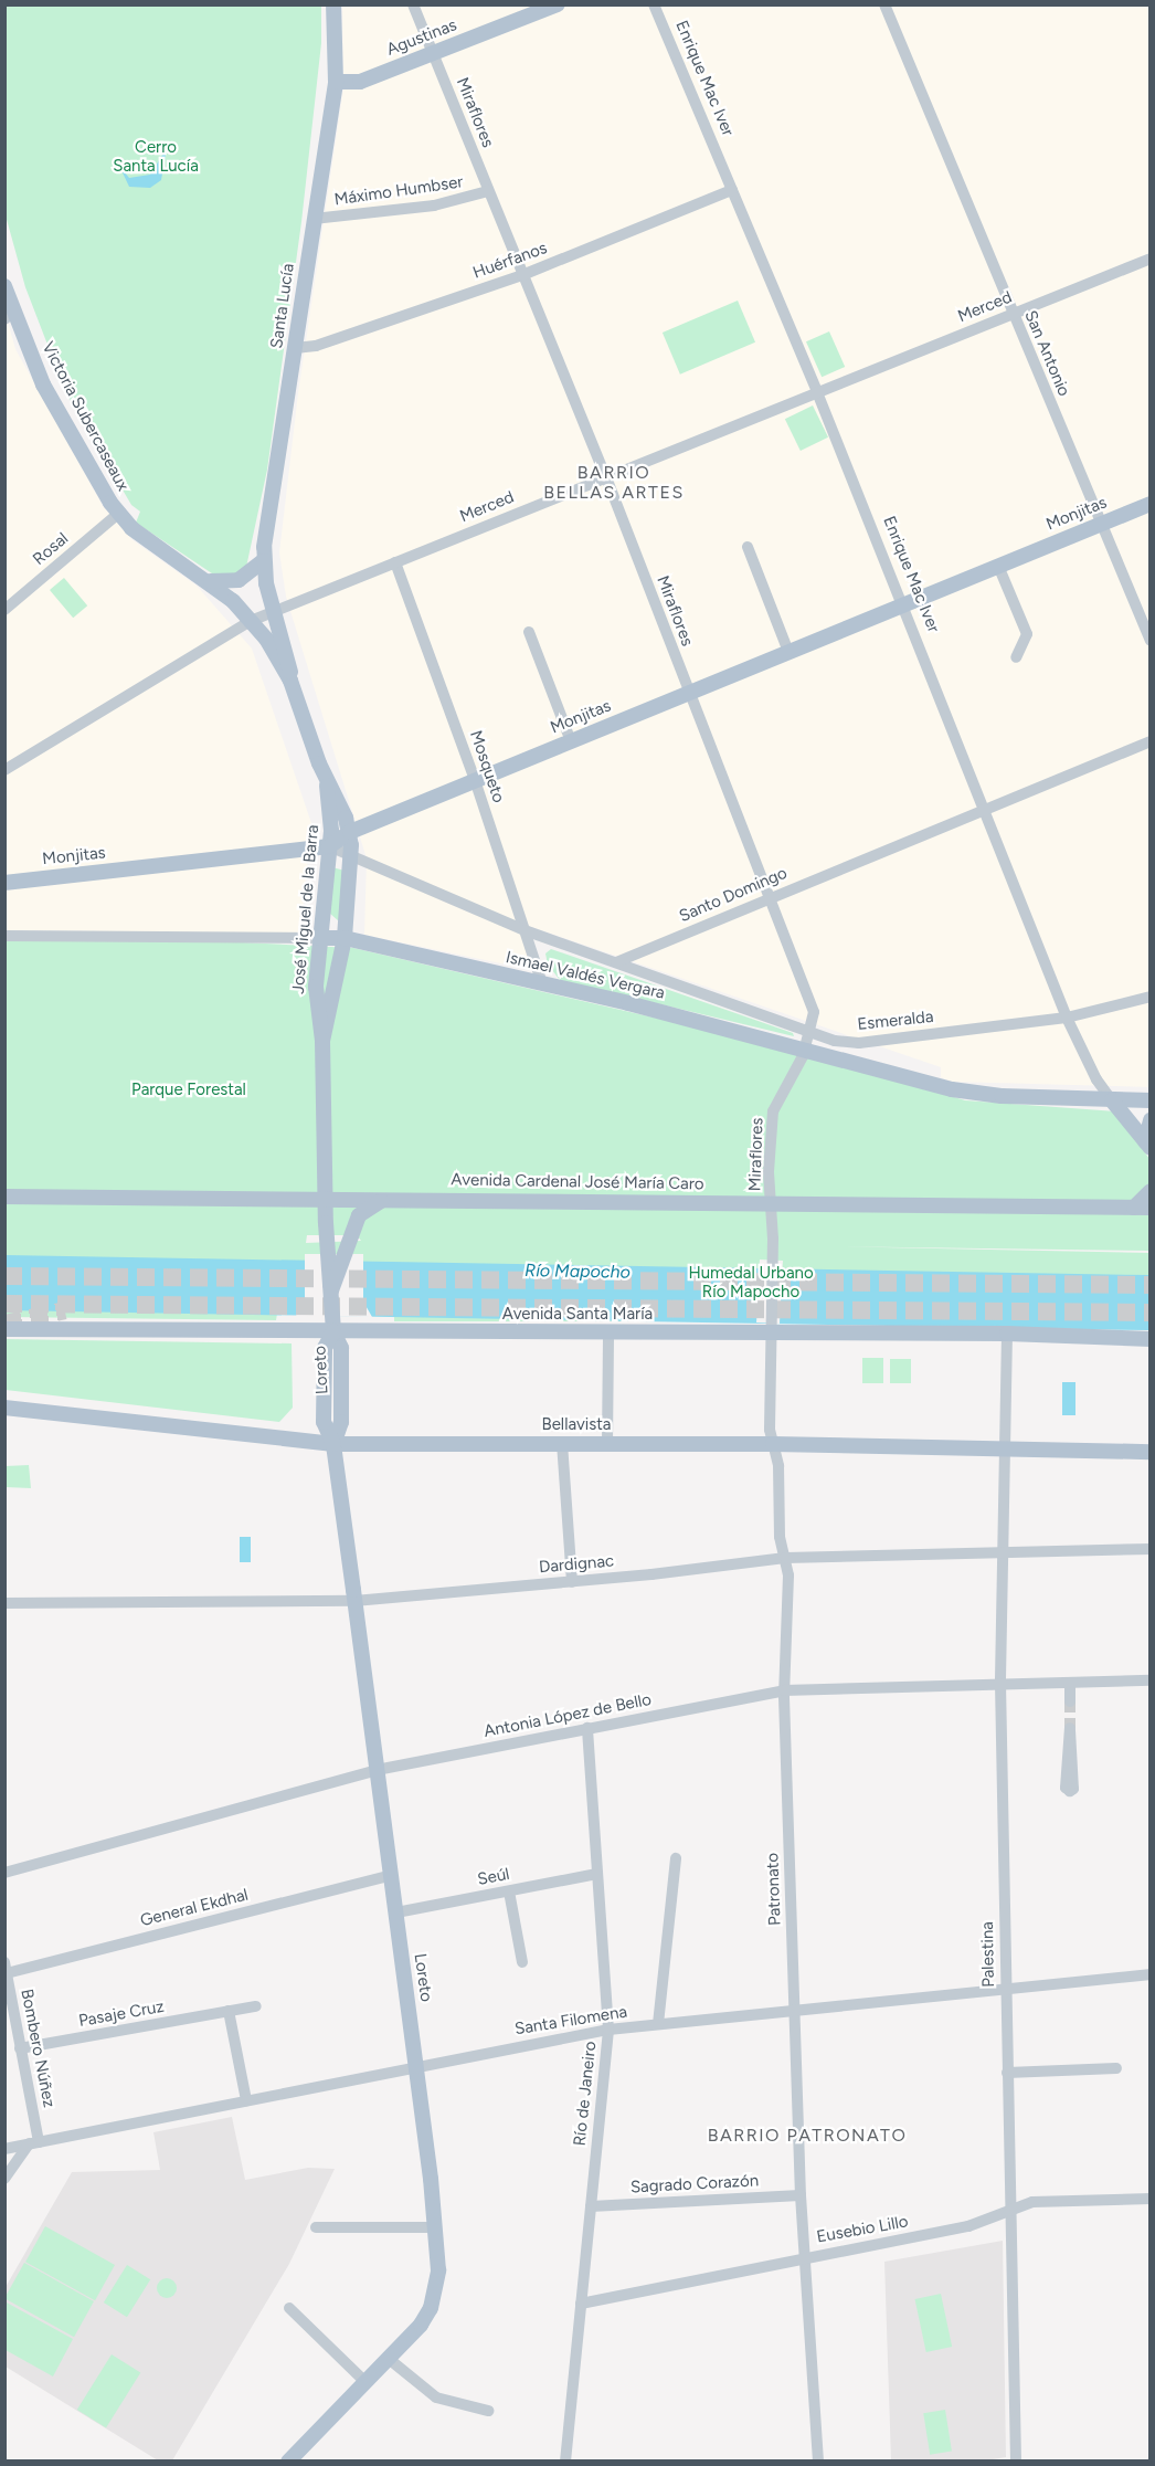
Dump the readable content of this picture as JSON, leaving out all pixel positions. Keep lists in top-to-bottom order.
{
  "streets": {
    "main road": [
      "Agustinas",
      "Enrique Mac Iver",
      "Santa Lucía",
      "Victoria Subercaseaux",
      "Monjitas",
      "José Miguel de la Barra",
      "Ismael Valdés Vergara",
      "Avenida Cardenal José María Caro",
      "Avenida Santa María",
      "Loreto",
      "Bellavista"
    ],
    "street": [
      "Miraflores",
      "Máximo Humbser",
      "Huérfanos",
      "Merced",
      "San Antonio",
      "Rosal",
      "Mosqueto",
      "Santo Domingo",
      "Esmeralda",
      "Dardignac",
      "Antonia López de Bello",
      "Seúl",
      "Patronato",
      "General Ekdhal",
      "Palestina",
      "Pasaje Cruz",
      "Santa Filomena",
      "Bombero Núñez",
      "Río de Janeiro",
      "Sagrado Corazón",
      "Eusebio Lillo"
    ]
  },
  "crossings": [
    ["Agustinas", "Miraflores"],
    ["Agustinas", "Santa Lucía"],
    ["Enrique Mac Iver", "Huérfanos"],
    ["Enrique Mac Iver", "Merced"],
    ["Enrique Mac Iver", "Monjitas"],
    ["Enrique Mac Iver", "Santo Domingo"],
    ["Enrique Mac Iver", "Ismael Valdés Vergara"],
    ["Enrique Mac Iver", "Esmeralda"],
    ["Miraflores", "Máximo Humbser"],
    ["Miraflores", "Huérfanos"],
    ["Miraflores", "Merced"],
    ["Miraflores", "Monjitas"],
    ["Miraflores", "Santo Domingo"],
    ["Miraflores", "Ismael Valdés Vergara"],
    ["Miraflores", "Esmeralda"],
    ["Miraflores", "Avenida Cardenal José María Caro"],
    ["Miraflores", "Patronato"],
    ["Máximo Humbser", "Santa Lucía"],
    ["Huérfanos", "Santa Lucía"],
    ["Santa Lucía", "Merced"],
    ["Santa Lucía", "José Miguel de la Barra"],
    ["Merced", "San Antonio"],
    ["Merced", "Victoria Subercaseaux"],
    ["Merced", "Mosqueto"],
    ["Merced", "José Miguel de la Barra"],
    ["San Antonio", "Monjitas"],
    ["Victoria Subercaseaux", "Rosal"],
    ["Victoria Subercaseaux", "José Miguel de la Barra"],
    ["Monjitas", "Mosqueto"],
    ["Monjitas", "José Miguel de la Barra"],
    ["Mosqueto", "Ismael Valdés Vergara"],
    ["Santo Domingo", "Esmeralda"],
    ["José Miguel de la Barra", "Ismael Valdés Vergara"],
    ["José Miguel de la Barra", "Avenida Cardenal José María Caro"],
    ["José Miguel de la Barra", "Loreto"],
    ["Ismael Valdés Vergara", "Esmeralda"],
    ["Avenida Santa María", "Loreto"],
    ["Avenida Santa María", "Patronato"],
    ["Avenida Santa María", "Palestina"],
    ["Loreto", "Bellavista"],
    ["Loreto", "Dardignac"],
    ["Loreto", "Antonia López de Bello"],
    ["Loreto", "Seúl"],
    ["Loreto", "General Ekdhal"],
    ["Loreto", "Santa Filomena"],
    ["Bellavista", "Patronato"],
    ["Bellavista", "Palestina"],
    ["Dardignac", "Patronato"],
    ["Dardignac", "Palestina"],
    ["Antonia López de Bello", "Patronato"],
    ["Antonia López de Bello", "Palestina"],
    ["Antonia López de Bello", "Río de Janeiro"],
    ["Seúl", "Río de Janeiro"],
    ["Patronato", "Santa Filomena"],
    ["Patronato", "Sagrado Corazón"],
    ["Patronato", "Eusebio Lillo"],
    ["General Ekdhal", "Bombero Núñez"],
    ["Palestina", "Santa Filomena"],
    ["Palestina", "Eusebio Lillo"],
    ["Pasaje Cruz", "Bombero Núñez"],
    ["Santa Filomena", "Bombero Núñez"],
    ["Santa Filomena", "Río de Janeiro"],
    ["Río de Janeiro", "Sagrado Corazón"],
    ["Río de Janeiro", "Eusebio Lillo"]
  ],
  "districts": ["BARRIO BELLAS ARTES", "BARRIO PATRONATO"],
  "water": ["Río Mapocho"],
  "parks": ["Cerro Santa Lucía", "Parque Forestal", "Humedal Urbano Río Mapocho"]
}
